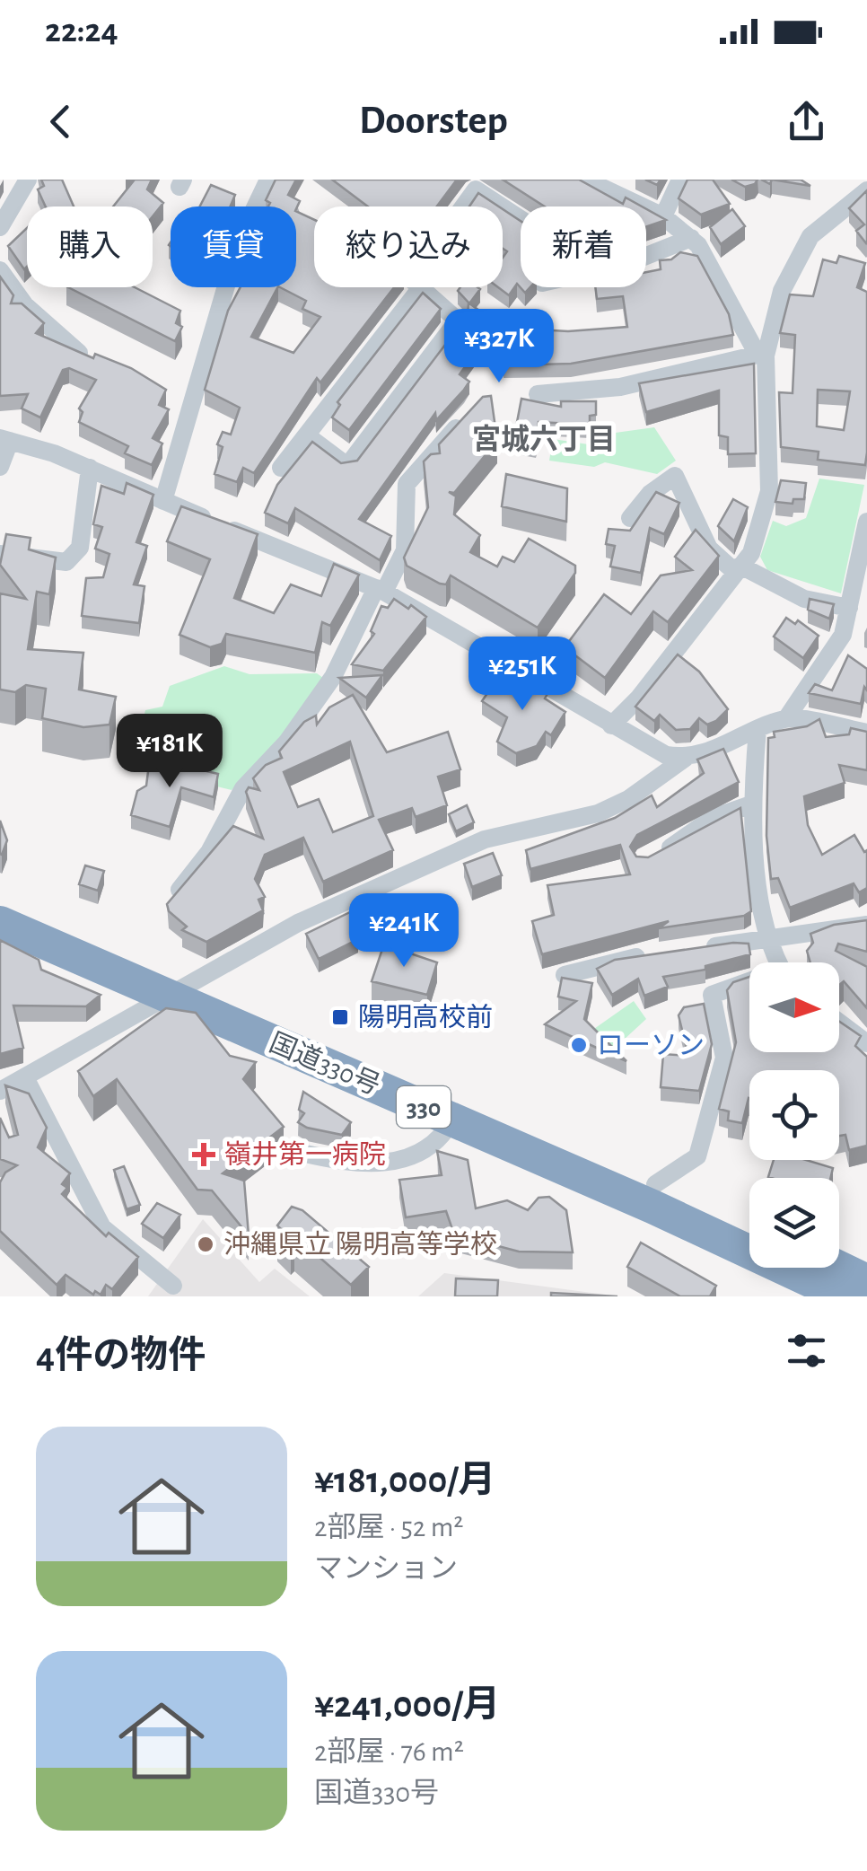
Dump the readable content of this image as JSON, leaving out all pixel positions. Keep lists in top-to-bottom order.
{
  "streets": {
    "highway": ["国道330号", "330"]
  },
  "districts": ["宮城六丁目"],
  "places": {
    "transit": ["陽明高校前"],
    "other": ["ローソン", "沖縄県立 陽明高等学校"],
    "health": ["嶺井第一病院"]
  },
  "north": "right",
  "page": {
    "status": "22:24",
    "header": "Doorstep",
    "chip": [
      "購入",
      "賃貸",
      "絞り込み",
      "新着"
    ],
    "price": [
      "¥327K",
      "¥251K",
      "¥181K",
      "¥241K"
    ],
    "heading": "4件の物件",
    "list": [
      {
        "name": "¥181,000/月",
        "note": "2部屋 · 52 m² · マンション"
      },
      {
        "name": "¥241,000/月",
        "note": "2部屋 · 76 m² · 国道330号"
      }
    ]
  }
}
